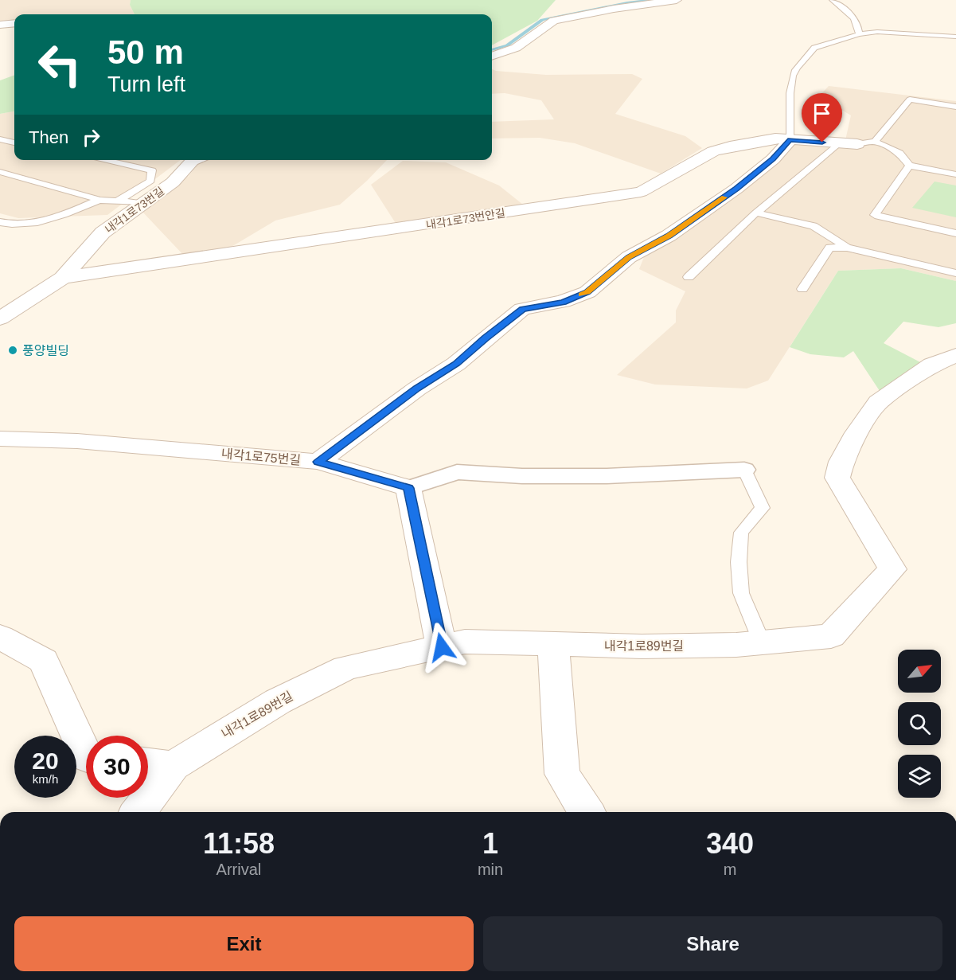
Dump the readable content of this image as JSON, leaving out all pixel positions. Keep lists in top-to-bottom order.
{
  "streets": {
    "street": [
      "내각1로73번길",
      "내각1로73번안길",
      "내각1로75번길",
      "내각1로89번길"
    ]
  },
  "crossings": [
    ["내각1로73번길", "내각1로73번안길"],
    ["내각1로73번안길", "내각1로75번길"]
  ],
  "places": ["풍양빌딩"],
  "north": "top right",
  "page": {
    "turn": ["50 m", "Turn left"],
    "then": "Then",
    "speed": "20 km/h",
    "limit": "30",
    "eta": [
      "11:58",
      "Arrival",
      "1",
      "min",
      "340",
      "m"
    ],
    "buttons": ["Exit", "Share"]
  }
}
